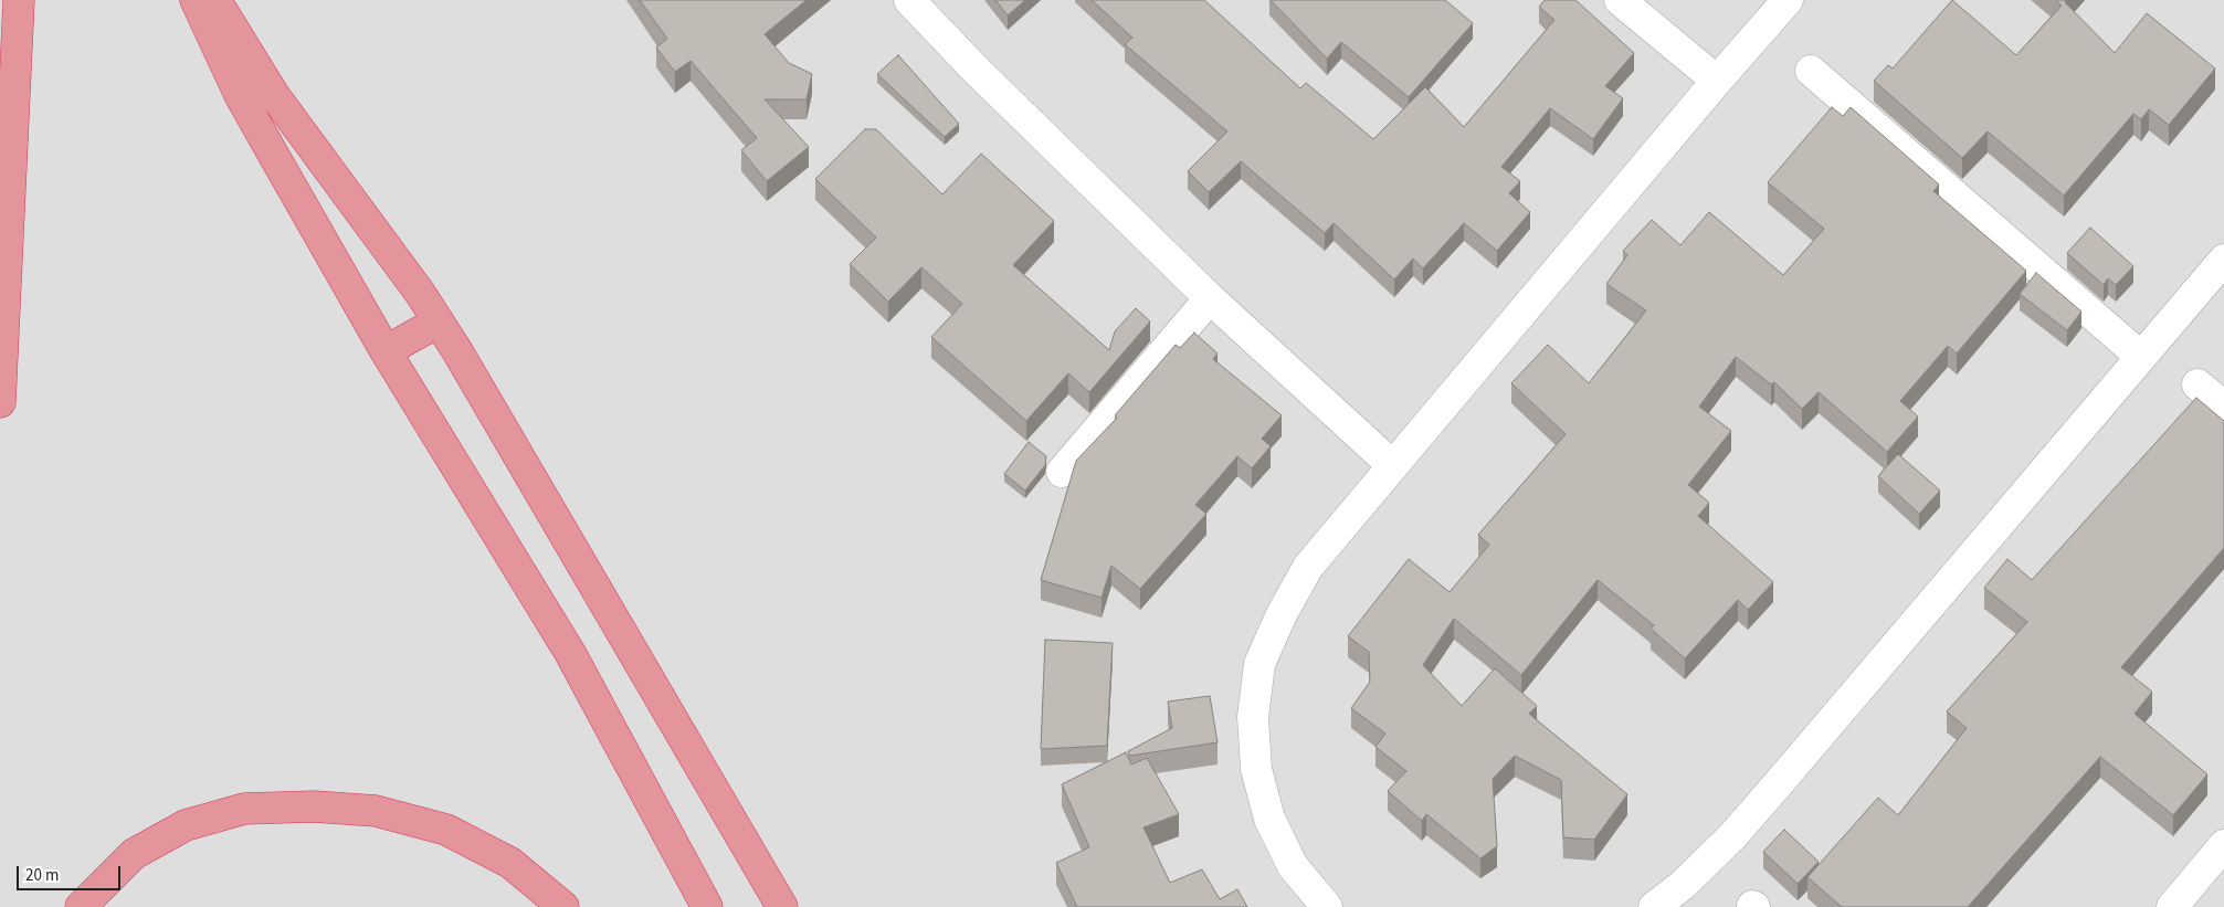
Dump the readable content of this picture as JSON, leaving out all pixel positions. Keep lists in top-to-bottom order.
{
  "scale_bar": "20 m"
}
